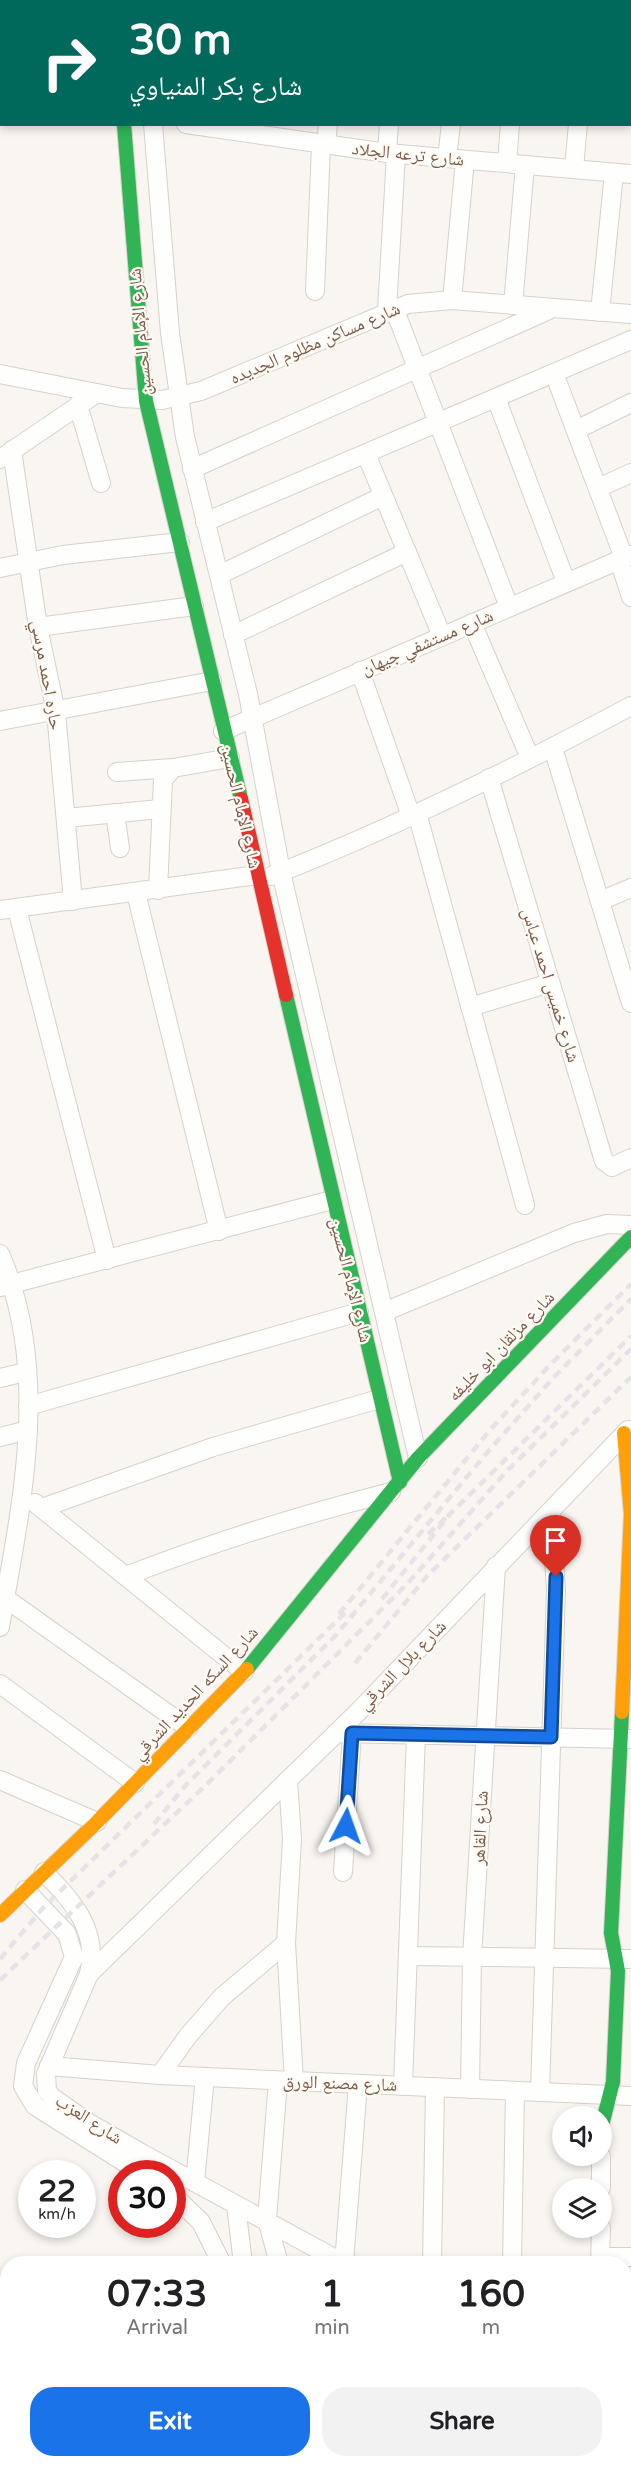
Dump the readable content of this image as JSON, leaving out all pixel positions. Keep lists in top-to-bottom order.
{
  "streets": {
    "street": [
      "شارع ترعه الجلاد",
      "شارع الإمام الحسين",
      "شارع مساكن مظلوم الجديده",
      "شارع مستشفي جيهان",
      "حاره احمد مرسي",
      "شارع خميس احمد عباس",
      "شارع مزلقان ابو خليفه",
      "شارع بلال الشرقي",
      "شارع السكه الحديد الشرقي",
      "شارع القاهر",
      "شارع مصنع الورق",
      "شارع العزب"
    ]
  },
  "crossings": [
    ["شارع الإمام الحسين", "شارع مساكن مظلوم الجديده"],
    ["شارع الإمام الحسين", "شارع مستشفي جيهان"],
    ["شارع الإمام الحسين", "شارع مزلقان ابو خليفه"],
    ["شارع الإمام الحسين", "شارع السكه الحديد الشرقي"],
    ["شارع مزلقان ابو خليفه", "شارع السكه الحديد الشرقي"],
    ["شارع بلال الشرقي", "شارع القاهر"],
    ["شارع بلال الشرقي", "شارع العزب"],
    ["شارع السكه الحديد الشرقي", "شارع العزب"],
    ["شارع القاهر", "شارع مصنع الورق"],
    ["شارع مصنع الورق", "شارع العزب"]
  ],
  "page": {
    "turn": ["30 m", "شارع بكر المنياوي"],
    "speed": "22 km/h",
    "limit": "30",
    "eta": [
      "07:33",
      "Arrival",
      "1",
      "min",
      "160",
      "m"
    ],
    "buttons": ["Exit", "Share"]
  }
}
